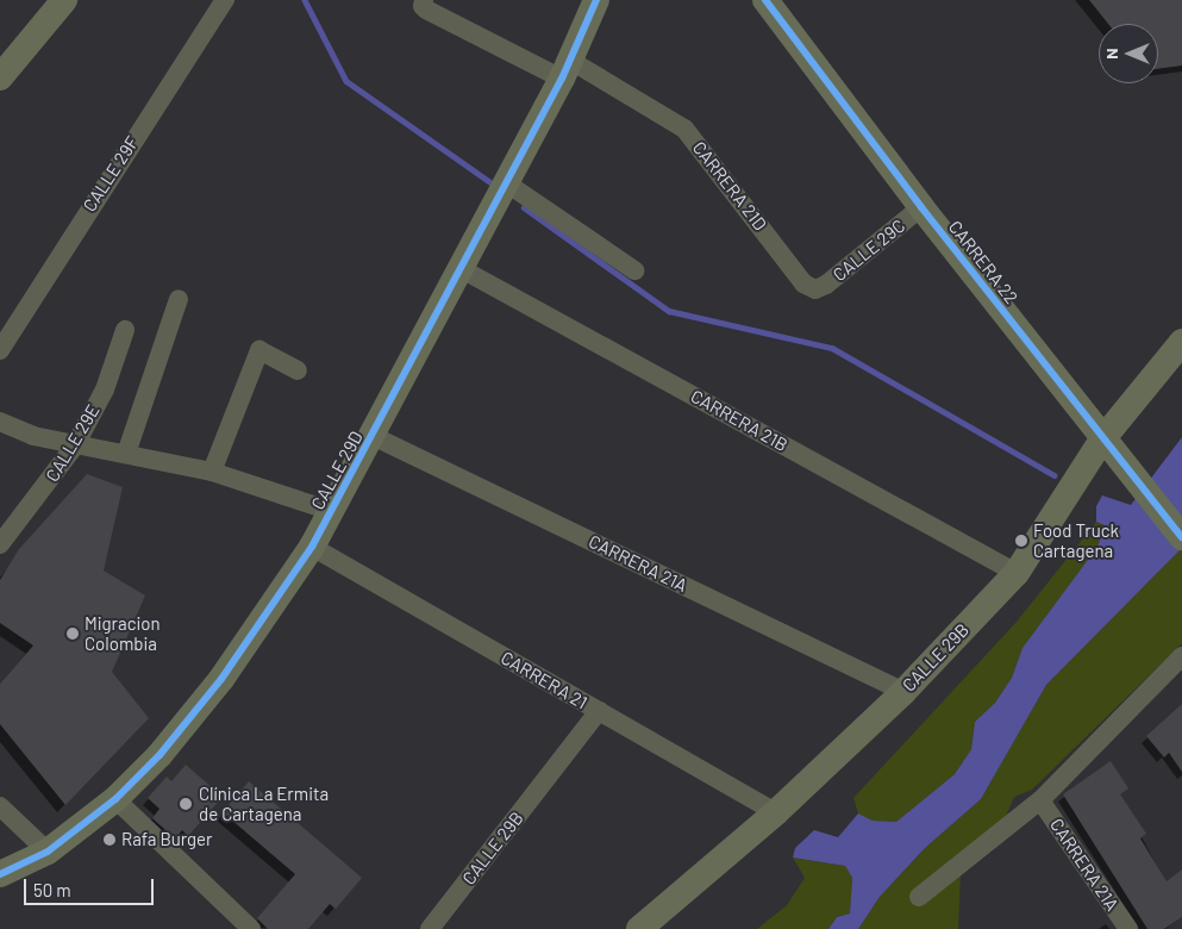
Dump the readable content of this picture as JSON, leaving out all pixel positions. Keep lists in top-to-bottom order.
{
  "streets": {
    "street": [
      "CALLE 29F",
      "CARRERA 21D",
      "CALLE 29C",
      "CARRERA 22",
      "CARRERA 21B",
      "CALLE 29E",
      "CALLE 29D",
      "CARRERA 21A",
      "CALLE 29B",
      "CARRERA 21"
    ]
  },
  "crossings": [
    ["CARRERA 21D", "CALLE 29C"],
    ["CARRERA 21D", "CALLE 29D"],
    ["CALLE 29C", "CARRERA 22"],
    ["CARRERA 22", "CALLE 29B"],
    ["CARRERA 21B", "CALLE 29D"],
    ["CARRERA 21B", "CALLE 29B"],
    ["CALLE 29D", "CARRERA 21A"],
    ["CALLE 29D", "CARRERA 21"],
    ["CARRERA 21A", "CALLE 29B"],
    ["CALLE 29B", "CARRERA 21"]
  ],
  "places": [
    "Food Truck Cartagena",
    "Migracion Colombia",
    "Clínica La Ermita de Cartagena",
    "Rafa Burger"
  ],
  "scale_bar": "50 m",
  "north": "left"
}
